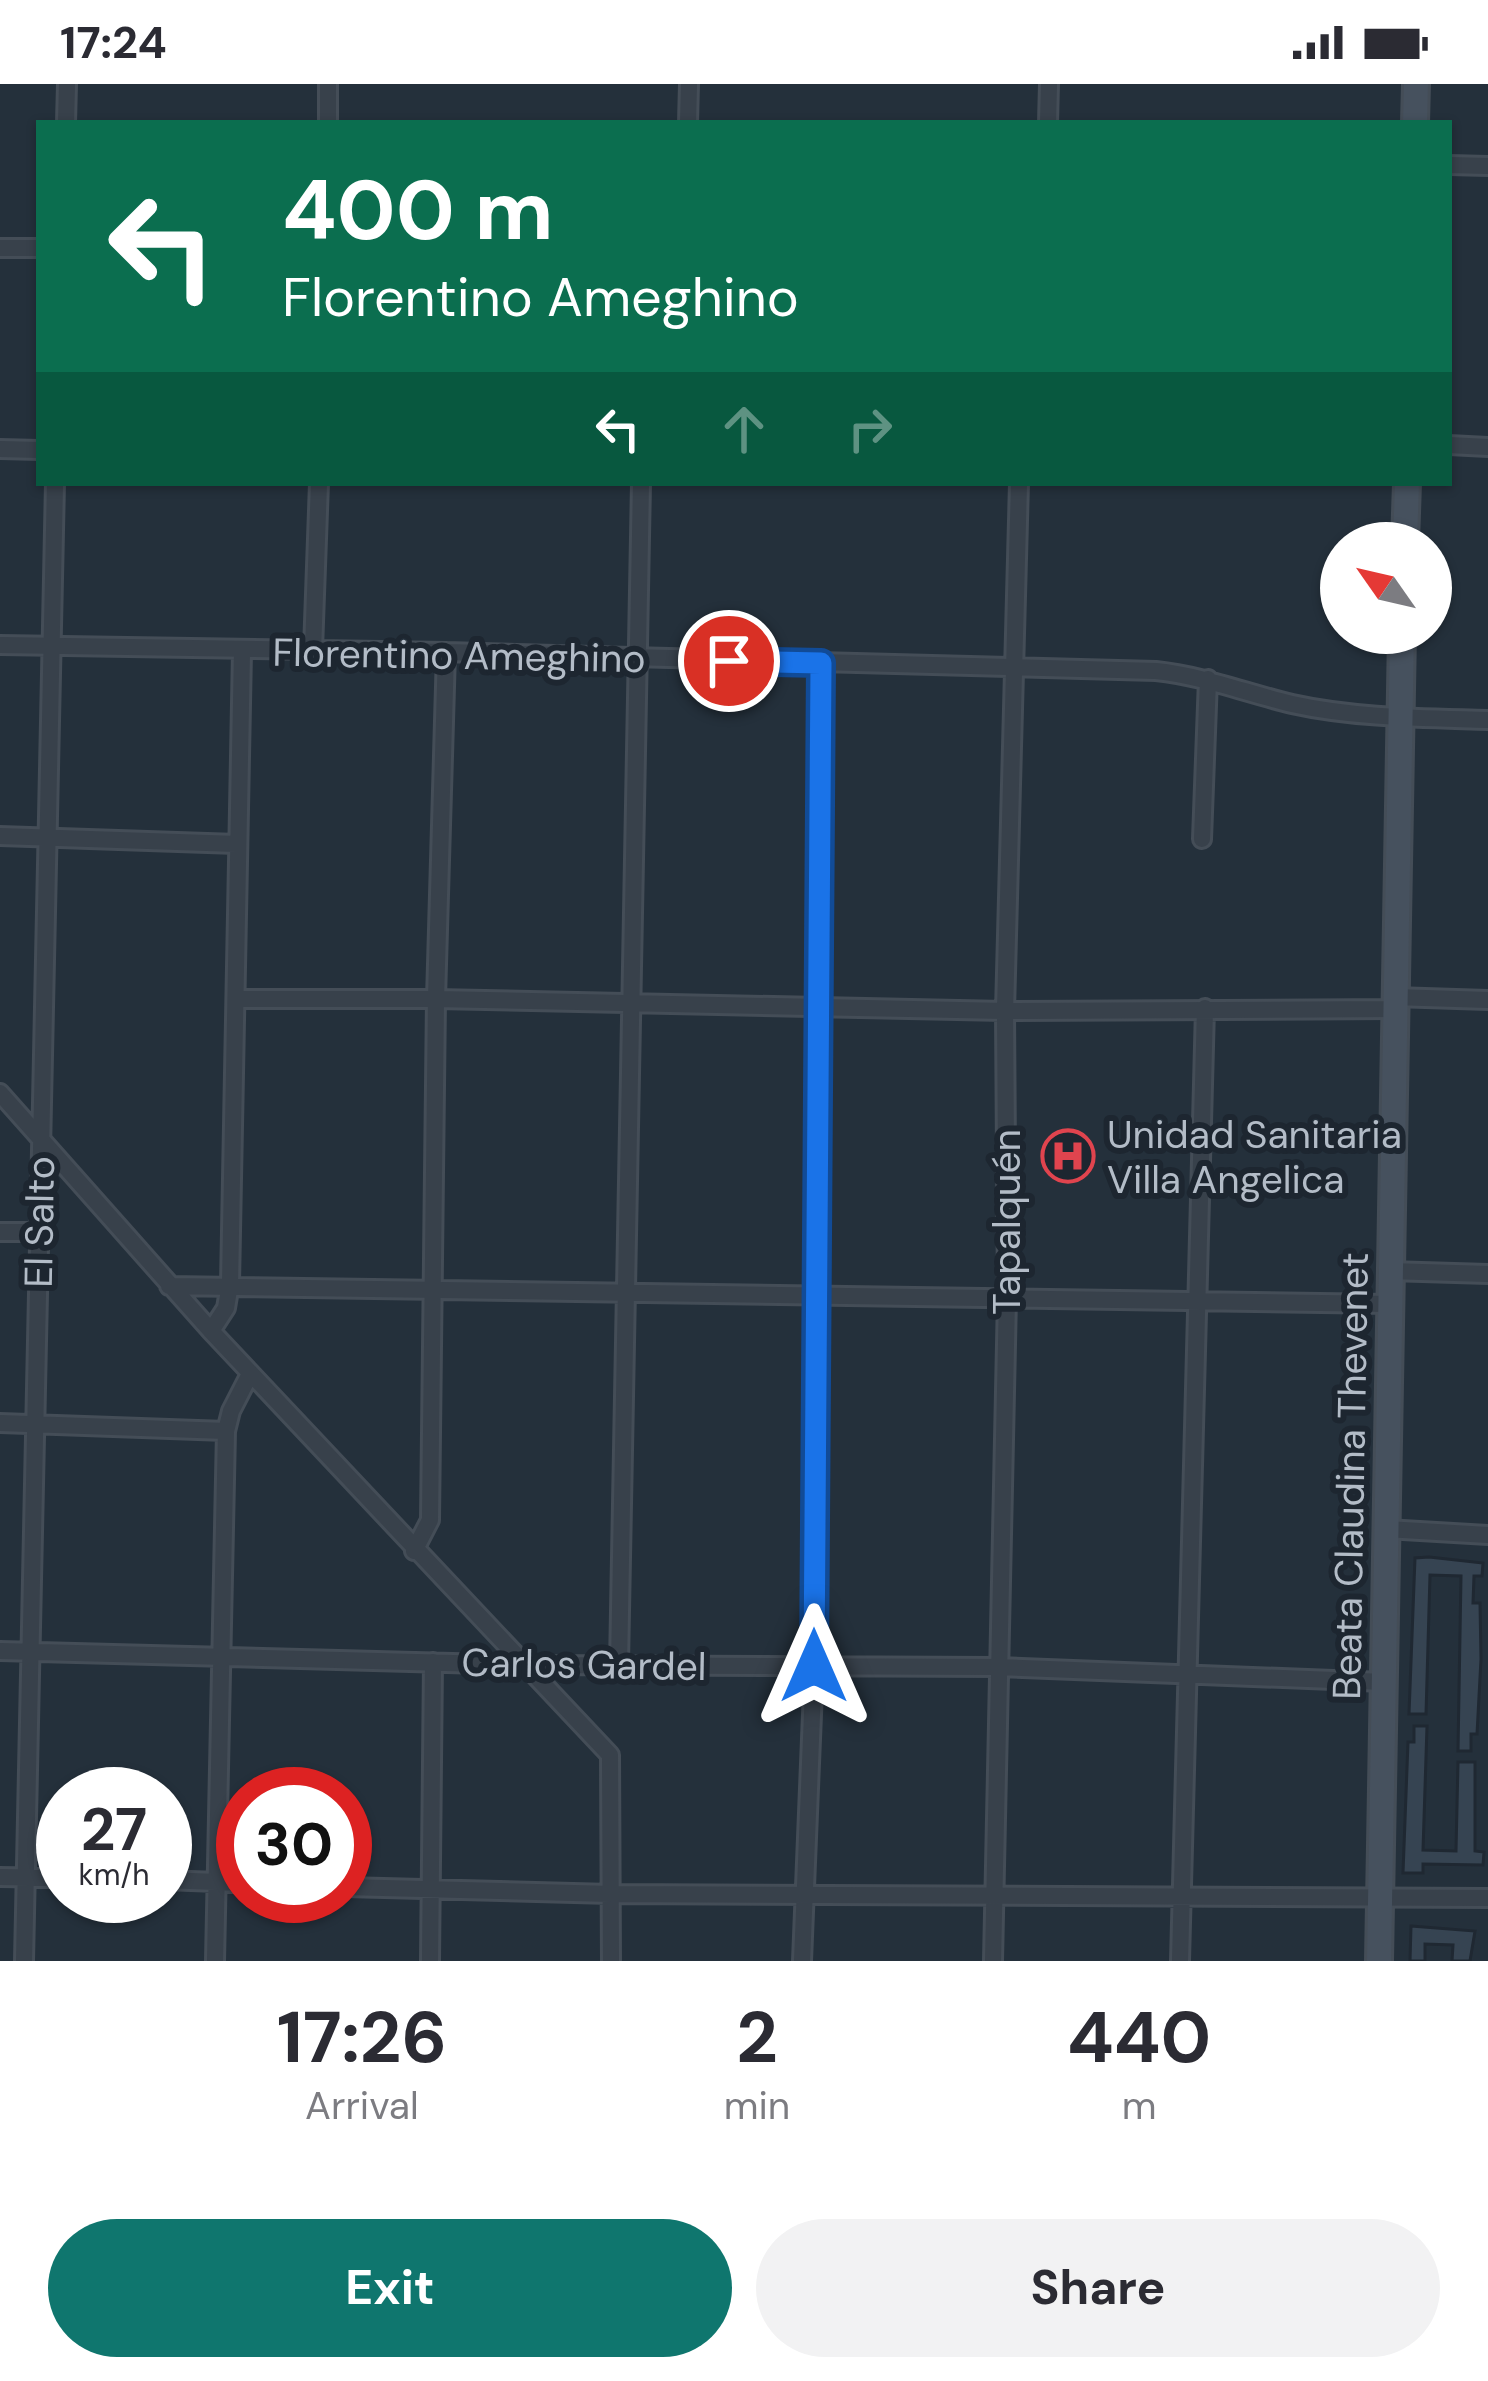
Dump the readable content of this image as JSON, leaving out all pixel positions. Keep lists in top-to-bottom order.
{
  "streets": {
    "main road": ["Beata Claudina Thevenet"],
    "street": [
      "Florentino Ameghino",
      "El Salto",
      "Tapalquén",
      "Carlos Gardel"
    ]
  },
  "crossings": [
    ["Florentino Ameghino", "El Salto"],
    ["Florentino Ameghino", "Tapalquén"],
    ["Florentino Ameghino", "Beata Claudina Thevenet"],
    ["El Salto", "Carlos Gardel"],
    ["Tapalquén", "Carlos Gardel"],
    ["Beata Claudina Thevenet", "Carlos Gardel"]
  ],
  "places": {
    "hospital": ["Unidad Sanitaria Villa Angelica"]
  },
  "north": "top left",
  "page": {
    "status": "17:24",
    "turn": ["400 m", "Florentino Ameghino"],
    "speed": "27 km/h",
    "limit": "30",
    "eta": [
      "17:26",
      "Arrival",
      "2",
      "min",
      "440",
      "m"
    ],
    "buttons": ["Exit", "Share"]
  }
}
